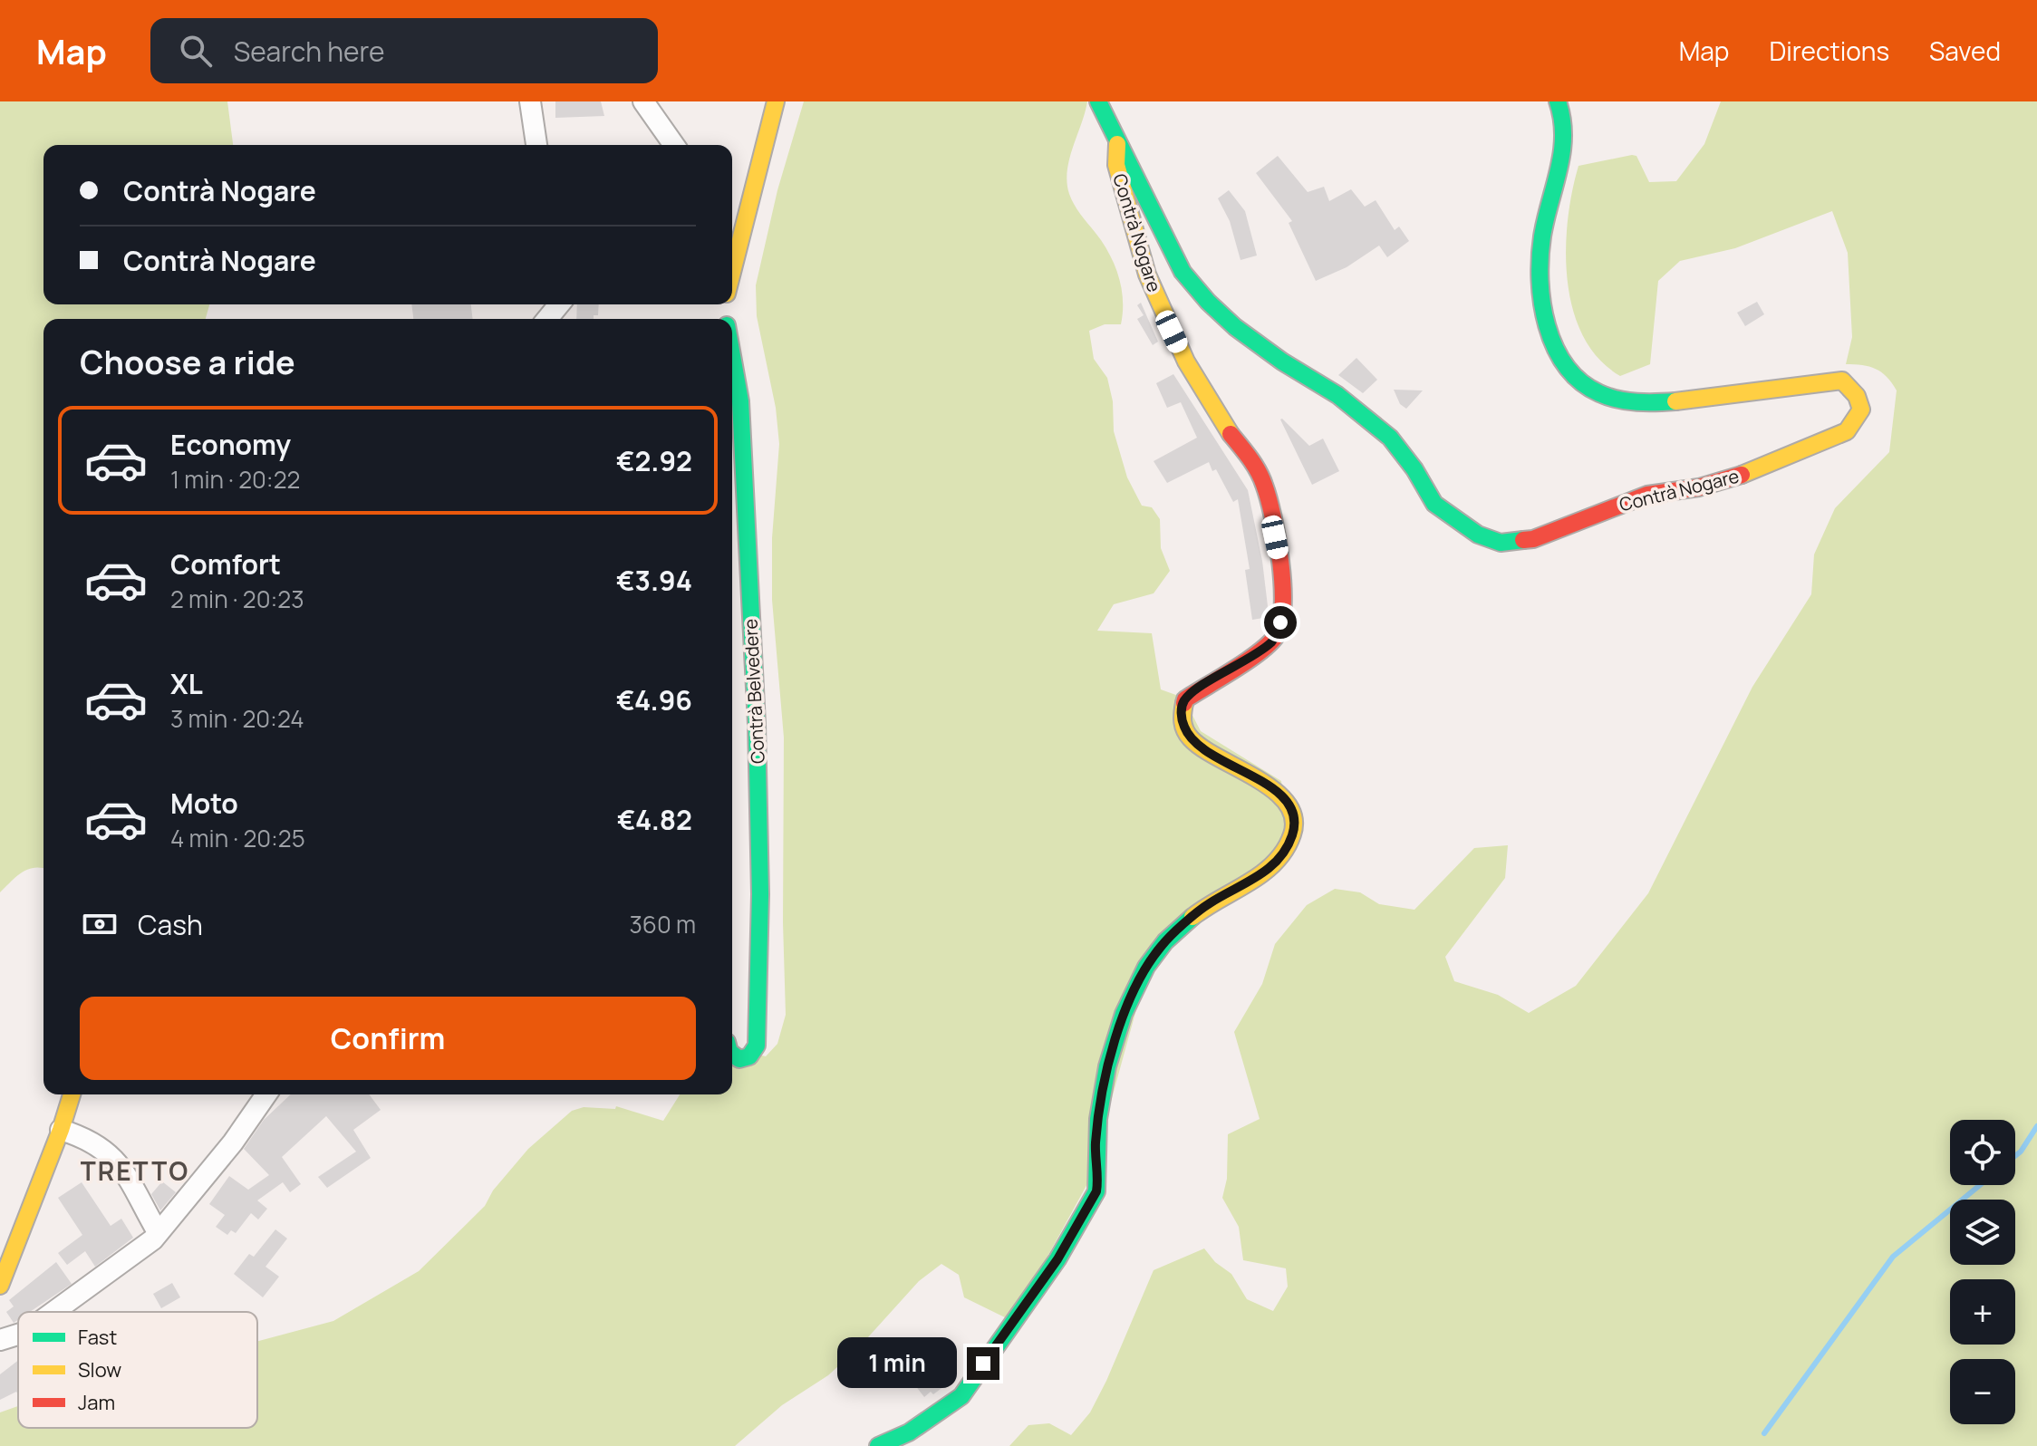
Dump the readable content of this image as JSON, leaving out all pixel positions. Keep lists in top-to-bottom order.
{
  "streets": {
    "street": ["Contrà Nogare", "Contrà Belvedere"]
  },
  "districts": ["TRETTO"],
  "legend": ["Fast", "Slow", "Jam"],
  "page": {
    "header": "Map",
    "search": "Search here",
    "nav": ["Map", "Directions", "Saved"],
    "banner": ["Contrà Nogare", "Contrà Nogare"],
    "heading": "Choose a ride",
    "list": [
      {
        "name": "Economy",
        "note": "1 min · 20:22",
        "value": "€2.92"
      },
      {
        "name": "Comfort",
        "note": "2 min · 20:23",
        "value": "€3.94"
      },
      {
        "name": "XL",
        "note": "3 min · 20:24",
        "value": "€4.96"
      },
      {
        "name": "Moto",
        "note": "4 min · 20:25",
        "value": "€4.82"
      }
    ],
    "pay": ["Cash", "360 m"],
    "buttons": "Confirm",
    "map_buttons": ["+", "−"],
    "bubble": "1 min"
  }
}
